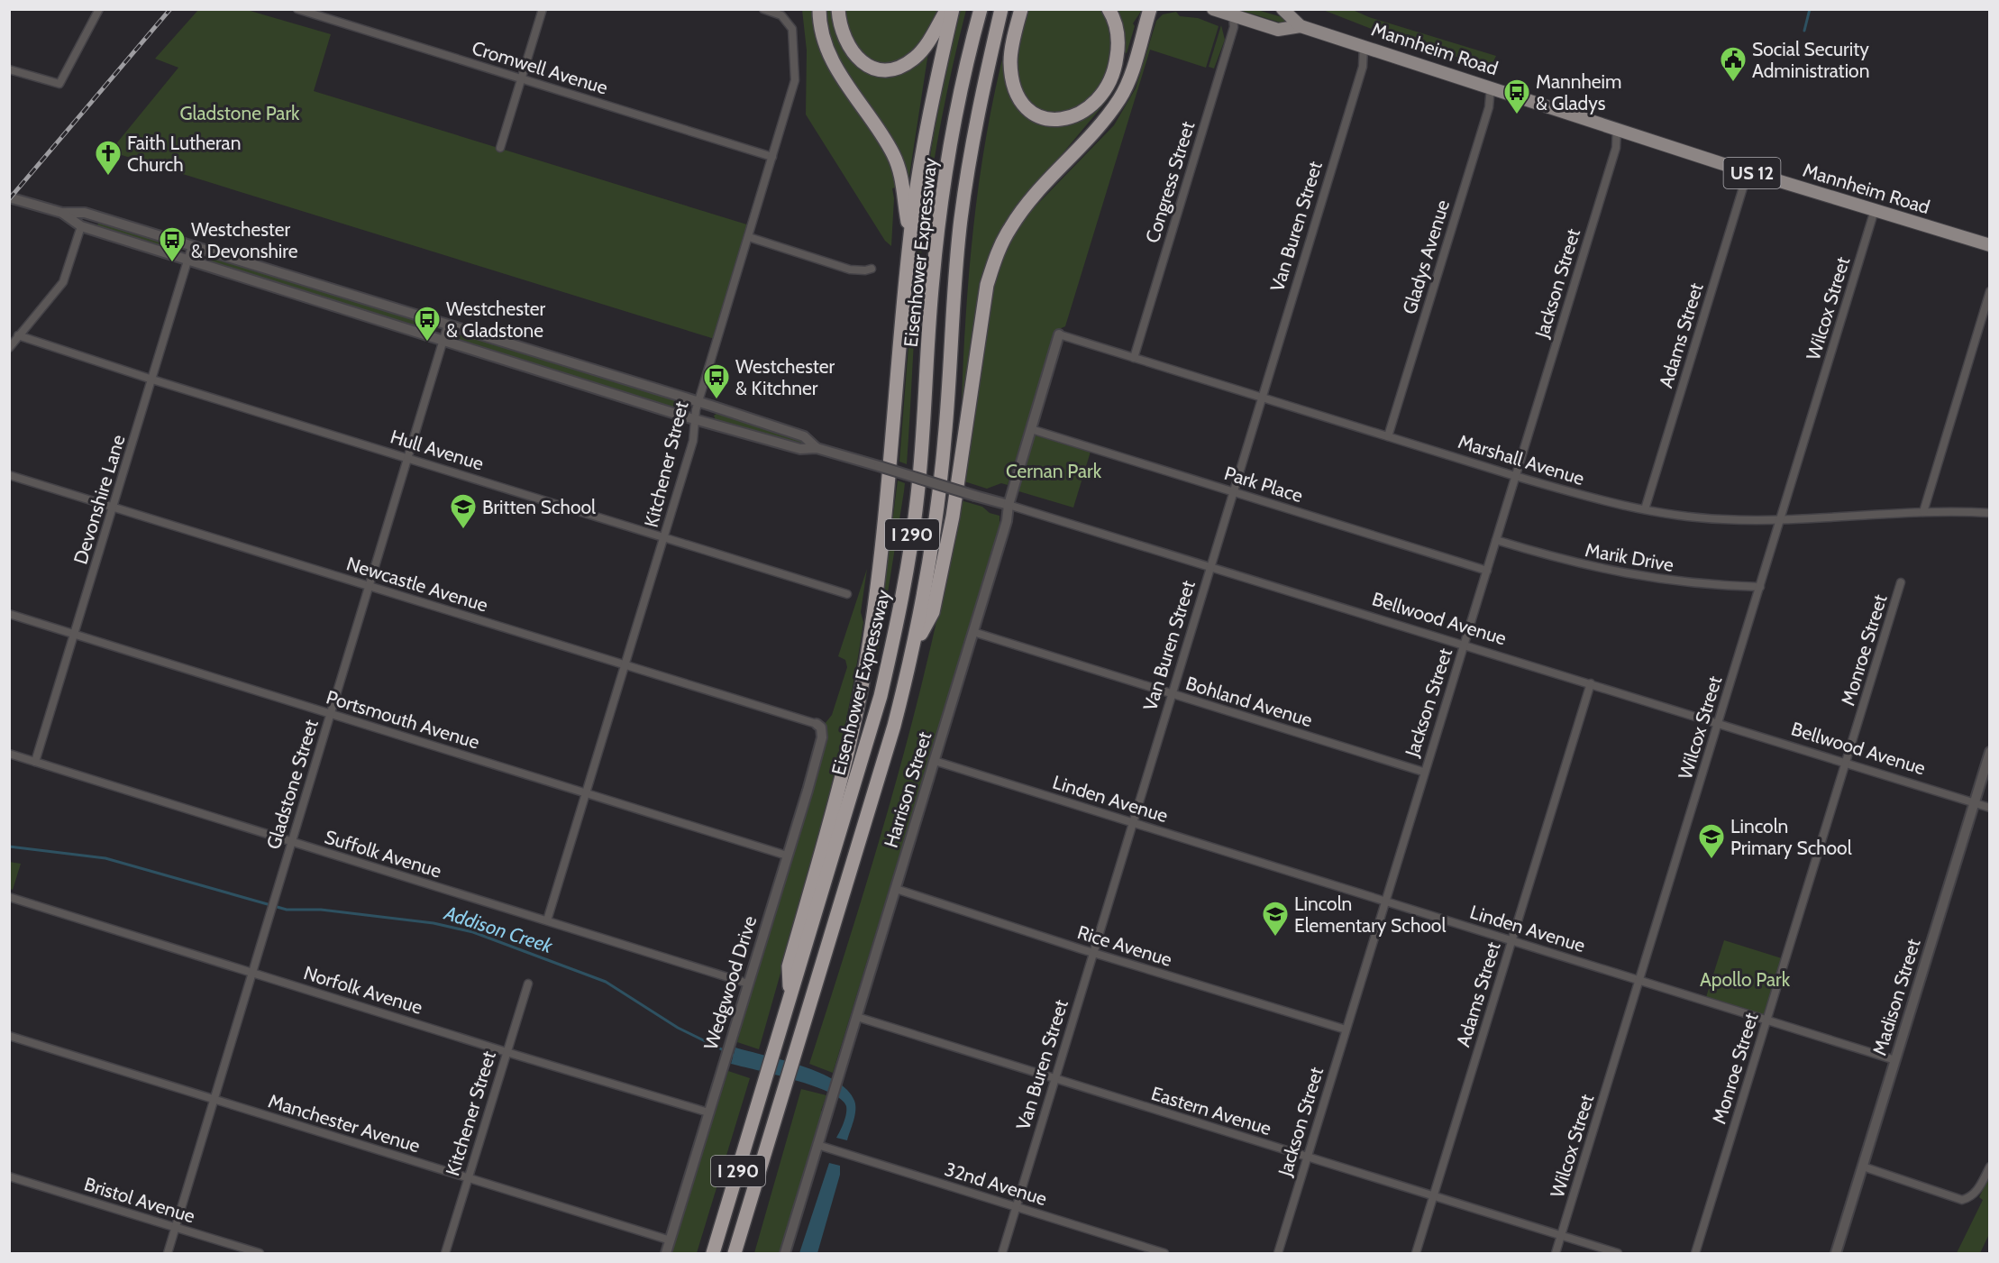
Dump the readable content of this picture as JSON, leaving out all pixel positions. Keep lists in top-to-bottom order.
{
  "streets": {
    "highway": ["Eisenhower Expressway", "I 290"],
    "main road": ["Mannheim Road", "US 12"],
    "street": [
      "Cromwell Avenue",
      "Congress Street",
      "Van Buren Street",
      "Gladys Avenue",
      "Jackson Street",
      "Wilcox Street",
      "Adams Street",
      "Hull Avenue",
      "Marshall Avenue",
      "Kitchener Street",
      "Park Place",
      "Devonshire Lane",
      "Marik Drive",
      "Newcastle Avenue",
      "Bellwood Avenue",
      "Monroe Street",
      "Bohland Avenue",
      "Portsmouth Avenue",
      "Gladstone Street",
      "Harrison Street",
      "Linden Avenue",
      "Suffolk Avenue",
      "Rice Avenue",
      "Wedgwood Drive",
      "Norfolk Avenue",
      "Madison Street",
      "Eastern Avenue",
      "Manchester Avenue",
      "32nd Avenue",
      "Bristol Avenue"
    ]
  },
  "crossings": [
    ["Mannheim Road", "Congress Street"],
    ["Mannheim Road", "Van Buren Street"],
    ["Mannheim Road", "Gladys Avenue"],
    ["Mannheim Road", "Jackson Street"],
    ["Mannheim Road", "Wilcox Street"],
    ["Mannheim Road", "Adams Street"],
    ["Cromwell Avenue", "Kitchener Street"],
    ["Congress Street", "Marshall Avenue"],
    ["Van Buren Street", "Marshall Avenue"],
    ["Van Buren Street", "Park Place"],
    ["Van Buren Street", "Bellwood Avenue"],
    ["Van Buren Street", "Bohland Avenue"],
    ["Van Buren Street", "Linden Avenue"],
    ["Van Buren Street", "Rice Avenue"],
    ["Van Buren Street", "Eastern Avenue"],
    ["Van Buren Street", "32nd Avenue"],
    ["Gladys Avenue", "Marshall Avenue"],
    ["Jackson Street", "Marshall Avenue"],
    ["Jackson Street", "Park Place"],
    ["Jackson Street", "Marik Drive"],
    ["Jackson Street", "Bellwood Avenue"],
    ["Jackson Street", "Bohland Avenue"],
    ["Jackson Street", "Linden Avenue"],
    ["Jackson Street", "Rice Avenue"],
    ["Jackson Street", "Eastern Avenue"],
    ["Wilcox Street", "Marshall Avenue"],
    ["Wilcox Street", "Marik Drive"],
    ["Wilcox Street", "Bellwood Avenue"],
    ["Wilcox Street", "Linden Avenue"],
    ["Wilcox Street", "Eastern Avenue"],
    ["Adams Street", "Marshall Avenue"],
    ["Adams Street", "Bellwood Avenue"],
    ["Adams Street", "Linden Avenue"],
    ["Adams Street", "Eastern Avenue"],
    ["Hull Avenue", "Kitchener Street"],
    ["Hull Avenue", "Devonshire Lane"],
    ["Hull Avenue", "Gladstone Street"],
    ["Marshall Avenue", "Harrison Street"],
    ["Kitchener Street", "Newcastle Avenue"],
    ["Kitchener Street", "Portsmouth Avenue"],
    ["Kitchener Street", "Suffolk Avenue"],
    ["Kitchener Street", "Norfolk Avenue"],
    ["Kitchener Street", "Manchester Avenue"],
    ["Park Place", "Harrison Street"],
    ["Devonshire Lane", "Newcastle Avenue"],
    ["Devonshire Lane", "Portsmouth Avenue"],
    ["Devonshire Lane", "Suffolk Avenue"],
    ["Newcastle Avenue", "Gladstone Street"],
    ["Newcastle Avenue", "Wedgwood Drive"],
    ["Bellwood Avenue", "Monroe Street"],
    ["Bellwood Avenue", "Harrison Street"],
    ["Bellwood Avenue", "Madison Street"],
    ["Monroe Street", "Linden Avenue"],
    ["Bohland Avenue", "Harrison Street"],
    ["Portsmouth Avenue", "Gladstone Street"],
    ["Portsmouth Avenue", "Wedgwood Drive"],
    ["Gladstone Street", "Suffolk Avenue"],
    ["Gladstone Street", "Norfolk Avenue"],
    ["Gladstone Street", "Manchester Avenue"],
    ["Gladstone Street", "Bristol Avenue"],
    ["Harrison Street", "Linden Avenue"],
    ["Harrison Street", "Rice Avenue"],
    ["Harrison Street", "Eastern Avenue"],
    ["Harrison Street", "32nd Avenue"],
    ["Linden Avenue", "Madison Street"],
    ["Suffolk Avenue", "Wedgwood Drive"],
    ["Wedgwood Drive", "Norfolk Avenue"],
    ["Wedgwood Drive", "Manchester Avenue"]
  ],
  "water": ["Addison Creek"],
  "parks": ["Gladstone Park", "Cernan Park", "Apollo Park"],
  "places": {
    "public building": ["Social Security Administration"],
    "bus stop": [
      "Mannheim & Gladys",
      "Westchester & Devonshire",
      "Westchester & Gladstone",
      "Westchester & Kitchner"
    ],
    "church": ["Faith Lutheran Church"],
    "school or university": ["Britten School", "Lincoln Primary School", "Lincoln Elementary School"]
  }
}
